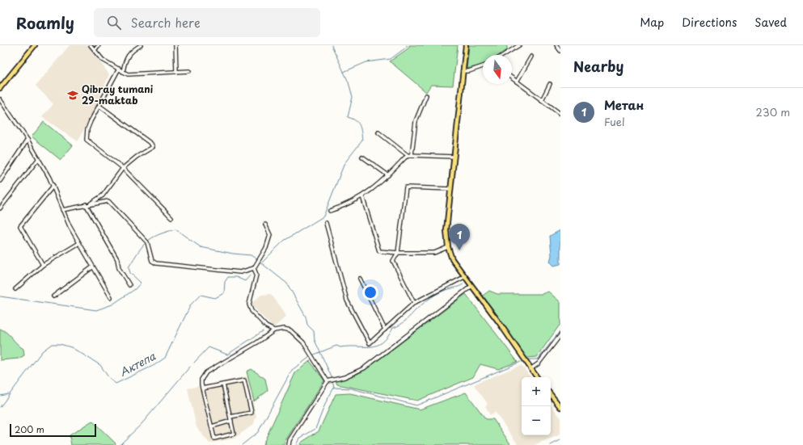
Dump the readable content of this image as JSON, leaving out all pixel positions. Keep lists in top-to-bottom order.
{
  "water": ["Актепа"],
  "places": {
    "school or university": ["Qibray tumani 29-maktab"]
  },
  "scale_bar": "200 m",
  "north": "bottom",
  "page": {
    "header": "Roamly",
    "search": "Search here",
    "nav": ["Map", "Directions", "Saved"],
    "heading": "Nearby",
    "list": [
      {
        "mark": "1",
        "name": "Метан",
        "note": "Fuel",
        "value": "230 m"
      }
    ],
    "pins": "1",
    "map_buttons": ["+", "−"],
    "scale": "200 m"
  }
}
